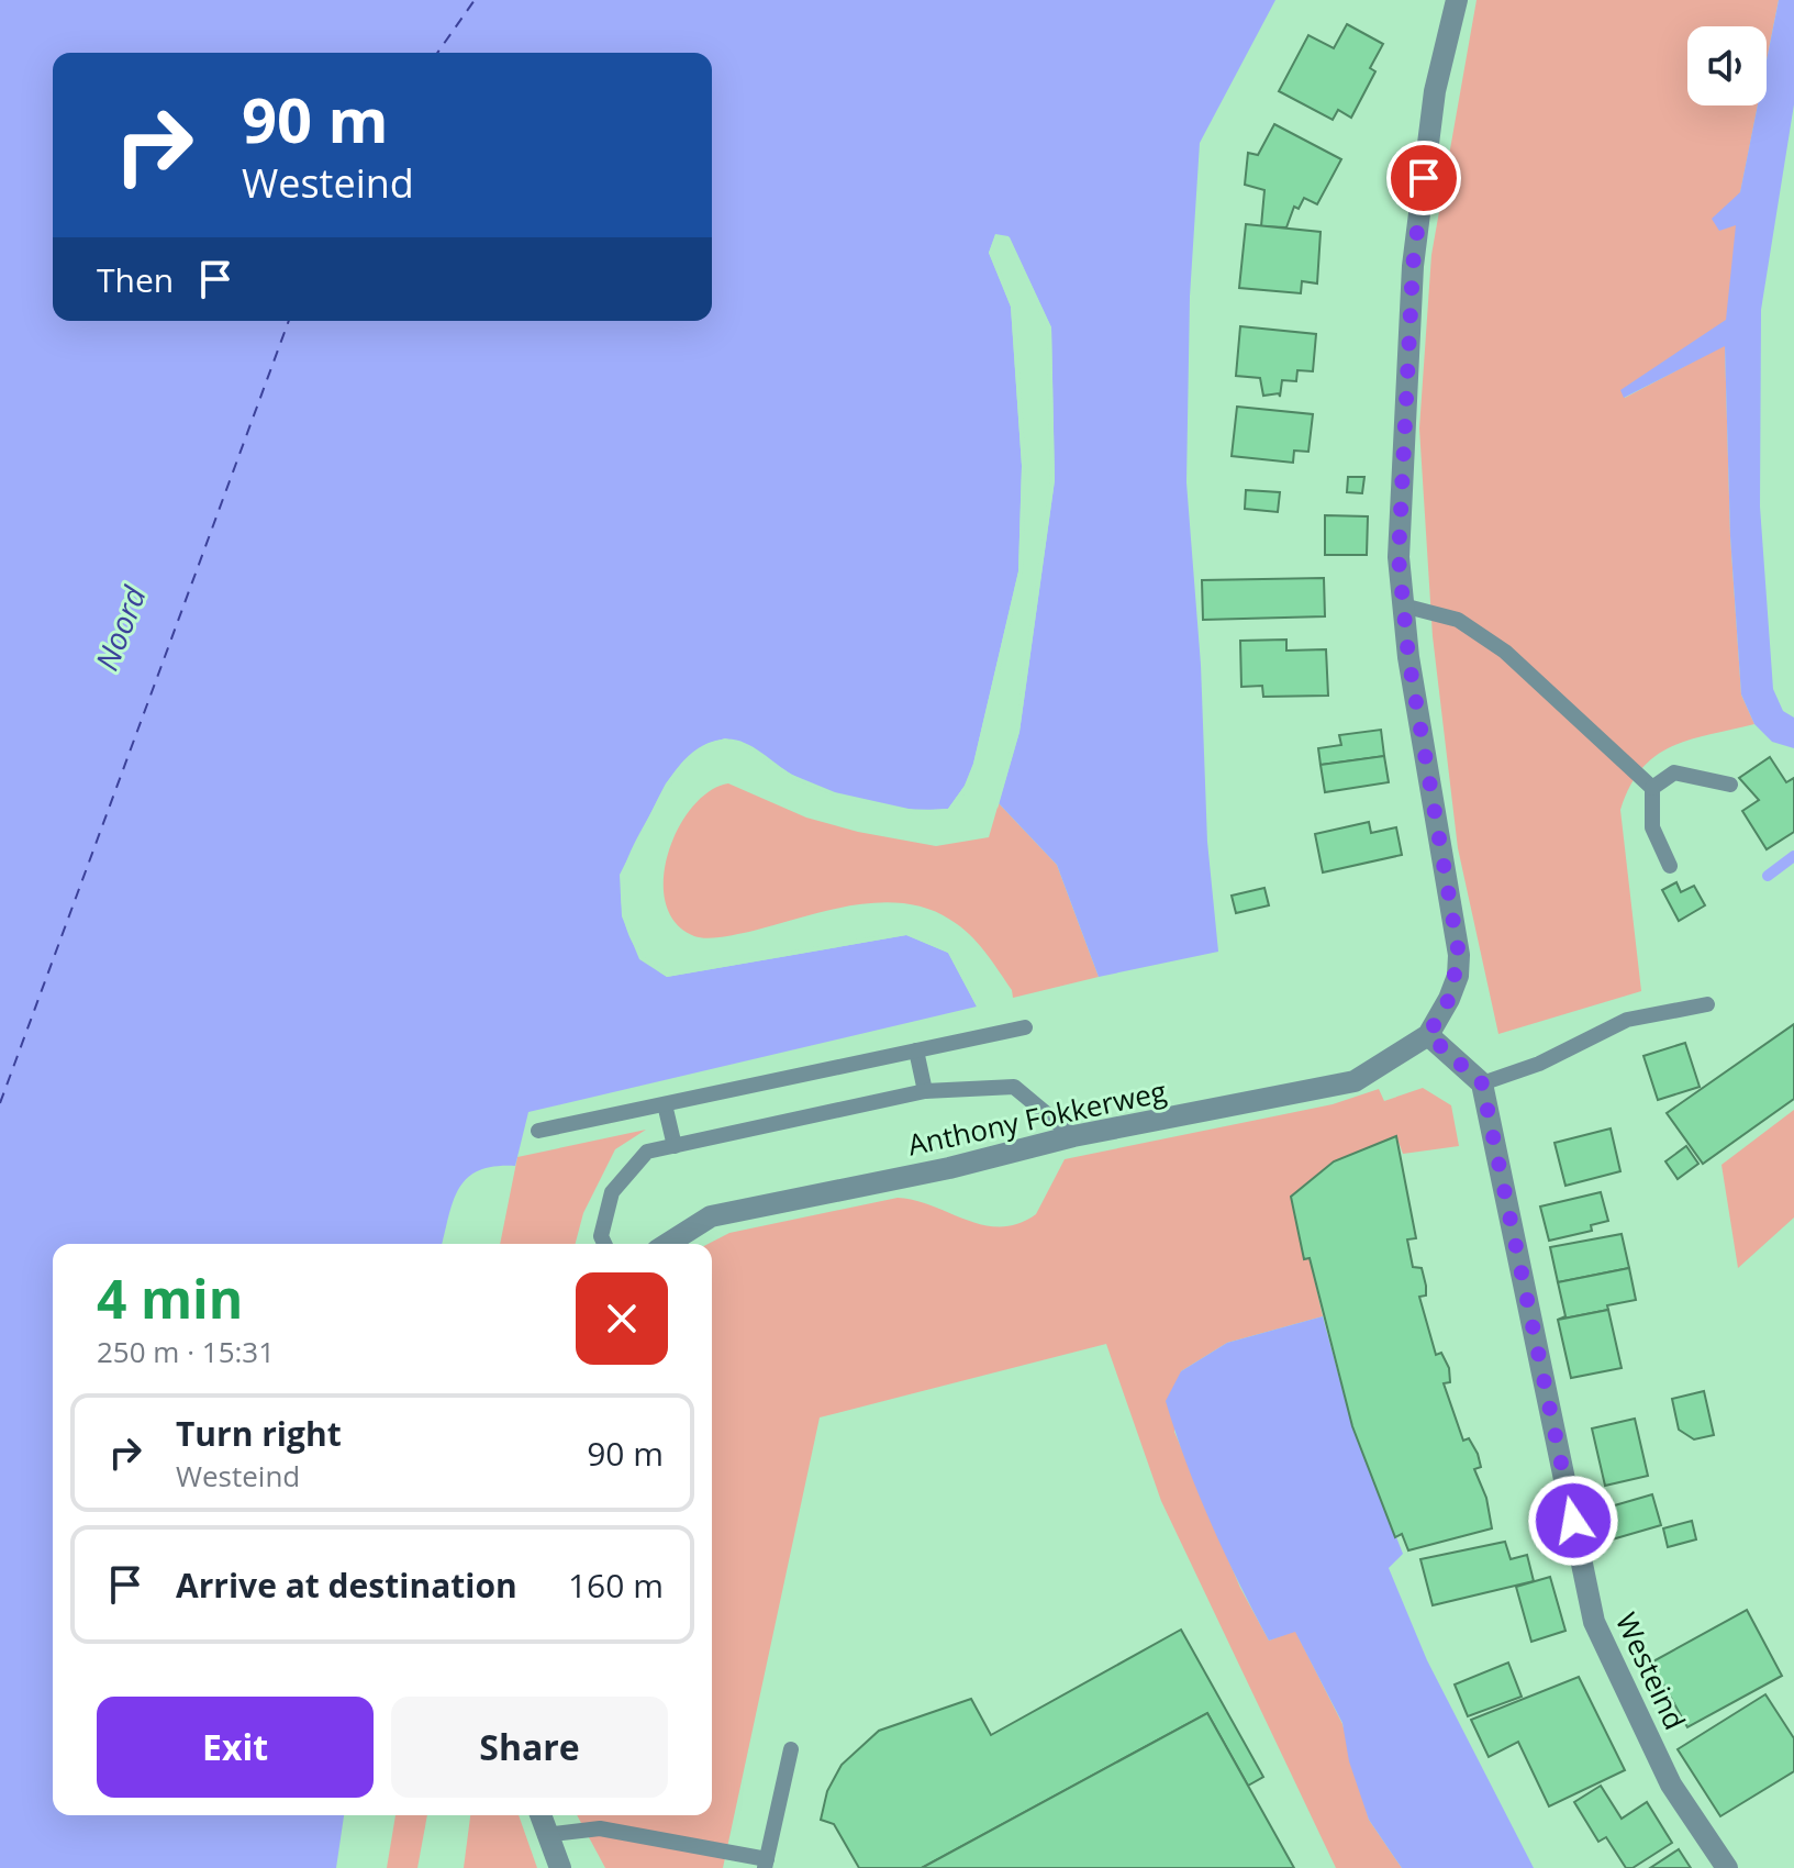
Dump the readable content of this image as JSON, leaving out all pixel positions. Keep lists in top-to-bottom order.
{
  "streets": {
    "street": ["Anthony Fokkerweg", "Westeind"]
  },
  "water": ["Noord"],
  "page": {
    "turn": ["90 m", "Westeind"],
    "then": "Then",
    "heading": ["4 min", "250 m · 15:31"],
    "list": [
      {
        "name": "Turn right",
        "note": "Westeind",
        "value": "90 m"
      },
      {
        "name": "Arrive at destination",
        "value": "160 m"
      }
    ],
    "buttons": ["Exit", "Share"]
  }
}
